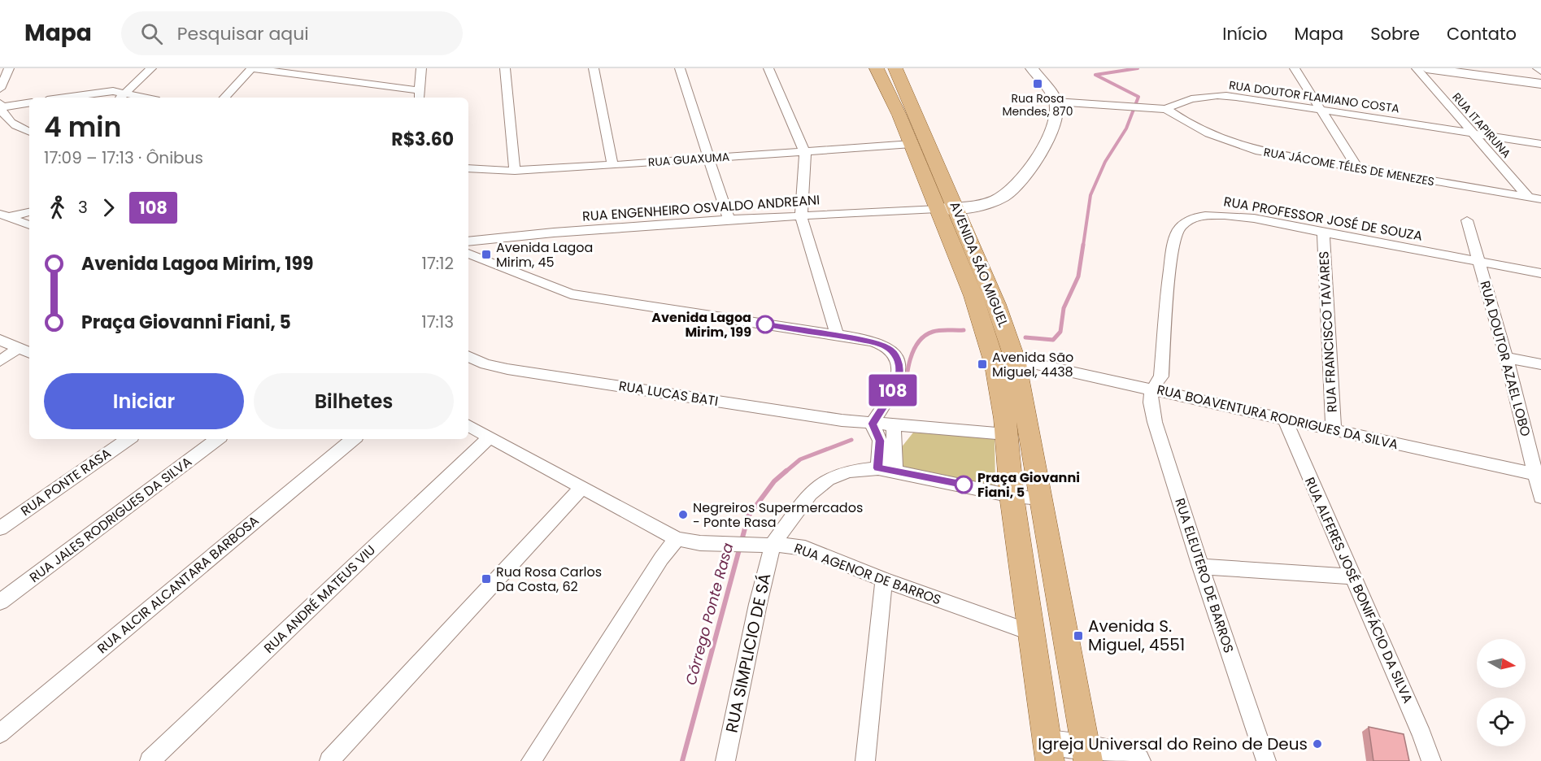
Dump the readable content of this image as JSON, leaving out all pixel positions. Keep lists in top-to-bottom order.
{
  "streets": {
    "main road": ["AVENIDA SÃO MIGUEL"],
    "street": [
      "RUA DOUTOR FLAMIANO COSTA",
      "RUA ITAPIRUNA",
      "RUA GUAXUMA",
      "RUA JÁCOME TÉLES DE MENEZES",
      "RUA ENGENHEIRO OSVALDO ANDREANI",
      "RUA PROFESSOR JOSÉ DE SOUZA",
      "RUA FRANCISCO TAVARES",
      "RUA DOUTOR AZAEL LOBO",
      "RUA LUCAS BATI",
      "RUA BOAVENTURA RODRIGUES DA SILVA",
      "RUA PONTE RASA",
      "RUA JALES RODRIGUES DA SILVA",
      "RUA AGENOR DE BARROS",
      "RUA ELEUTERO DE BARROS",
      "RUA ALCIR ALCANTARA BARBOSA",
      "RUA ALFERES JOSÉ BONIFÁCIO DA SILVA",
      "RUA ANDRÉ MATEUS VIU",
      "RUA SIMPLICIO DE SÁ"
    ]
  },
  "crossings": [
    ["RUA DOUTOR FLAMIANO COSTA", "RUA ITAPIRUNA"],
    ["RUA DOUTOR FLAMIANO COSTA", "RUA JÁCOME TÉLES DE MENEZES"],
    ["RUA ITAPIRUNA", "RUA JÁCOME TÉLES DE MENEZES"],
    ["RUA GUAXUMA", "AVENIDA SÃO MIGUEL"],
    ["RUA ENGENHEIRO OSVALDO ANDREANI", "AVENIDA SÃO MIGUEL"],
    ["RUA PROFESSOR JOSÉ DE SOUZA", "RUA FRANCISCO TAVARES"],
    ["RUA PROFESSOR JOSÉ DE SOUZA", "RUA DOUTOR AZAEL LOBO"],
    ["RUA PROFESSOR JOSÉ DE SOUZA", "RUA BOAVENTURA RODRIGUES DA SILVA"],
    ["RUA PROFESSOR JOSÉ DE SOUZA", "RUA ELEUTERO DE BARROS"],
    ["AVENIDA SÃO MIGUEL", "RUA LUCAS BATI"],
    ["AVENIDA SÃO MIGUEL", "RUA BOAVENTURA RODRIGUES DA SILVA"],
    ["AVENIDA SÃO MIGUEL", "RUA AGENOR DE BARROS"],
    ["RUA FRANCISCO TAVARES", "RUA BOAVENTURA RODRIGUES DA SILVA"],
    ["RUA DOUTOR AZAEL LOBO", "RUA BOAVENTURA RODRIGUES DA SILVA"],
    ["RUA BOAVENTURA RODRIGUES DA SILVA", "RUA ELEUTERO DE BARROS"],
    ["RUA BOAVENTURA RODRIGUES DA SILVA", "RUA ALFERES JOSÉ BONIFÁCIO DA SILVA"],
    ["RUA AGENOR DE BARROS", "RUA ANDRÉ MATEUS VIU"],
    ["RUA AGENOR DE BARROS", "RUA SIMPLICIO DE SÁ"]
  ],
  "water": ["Córrego Ponte Rasa"],
  "places": {
    "transit": [
      "Rua Rosa Mendes, 870",
      "Avenida Lagoa Mirim, 45",
      "Avenida São Miguel, 4438",
      "Rua Rosa Carlos Da Costa, 62",
      "Avenida S. Miguel, 4551"
    ],
    "other": [
      "Avenida Lagoa Mirim, 199",
      "Praça Giovanni Fiani, 5",
      "Negreiros Supermercados - Ponte Rasa",
      "Igreja Universal do Reino de Deus"
    ]
  },
  "lines": ["bus line 108"],
  "north": "right",
  "page": {
    "header": "Mapa",
    "search": "Pesquisar aqui",
    "nav": [
      "Início",
      "Mapa",
      "Sobre",
      "Contato"
    ],
    "on_map": "108",
    "heading": ["4 min", "17:09 – 17:13 · Ônibus", "R$3.60"],
    "legs": ["3", "108"],
    "list": [
      {
        "name": "Avenida Lagoa Mirim, 199",
        "value": "17:12"
      },
      {
        "name": "Praça Giovanni Fiani, 5",
        "value": "17:13"
      }
    ],
    "buttons": ["Iniciar", "Bilhetes"]
  }
}
